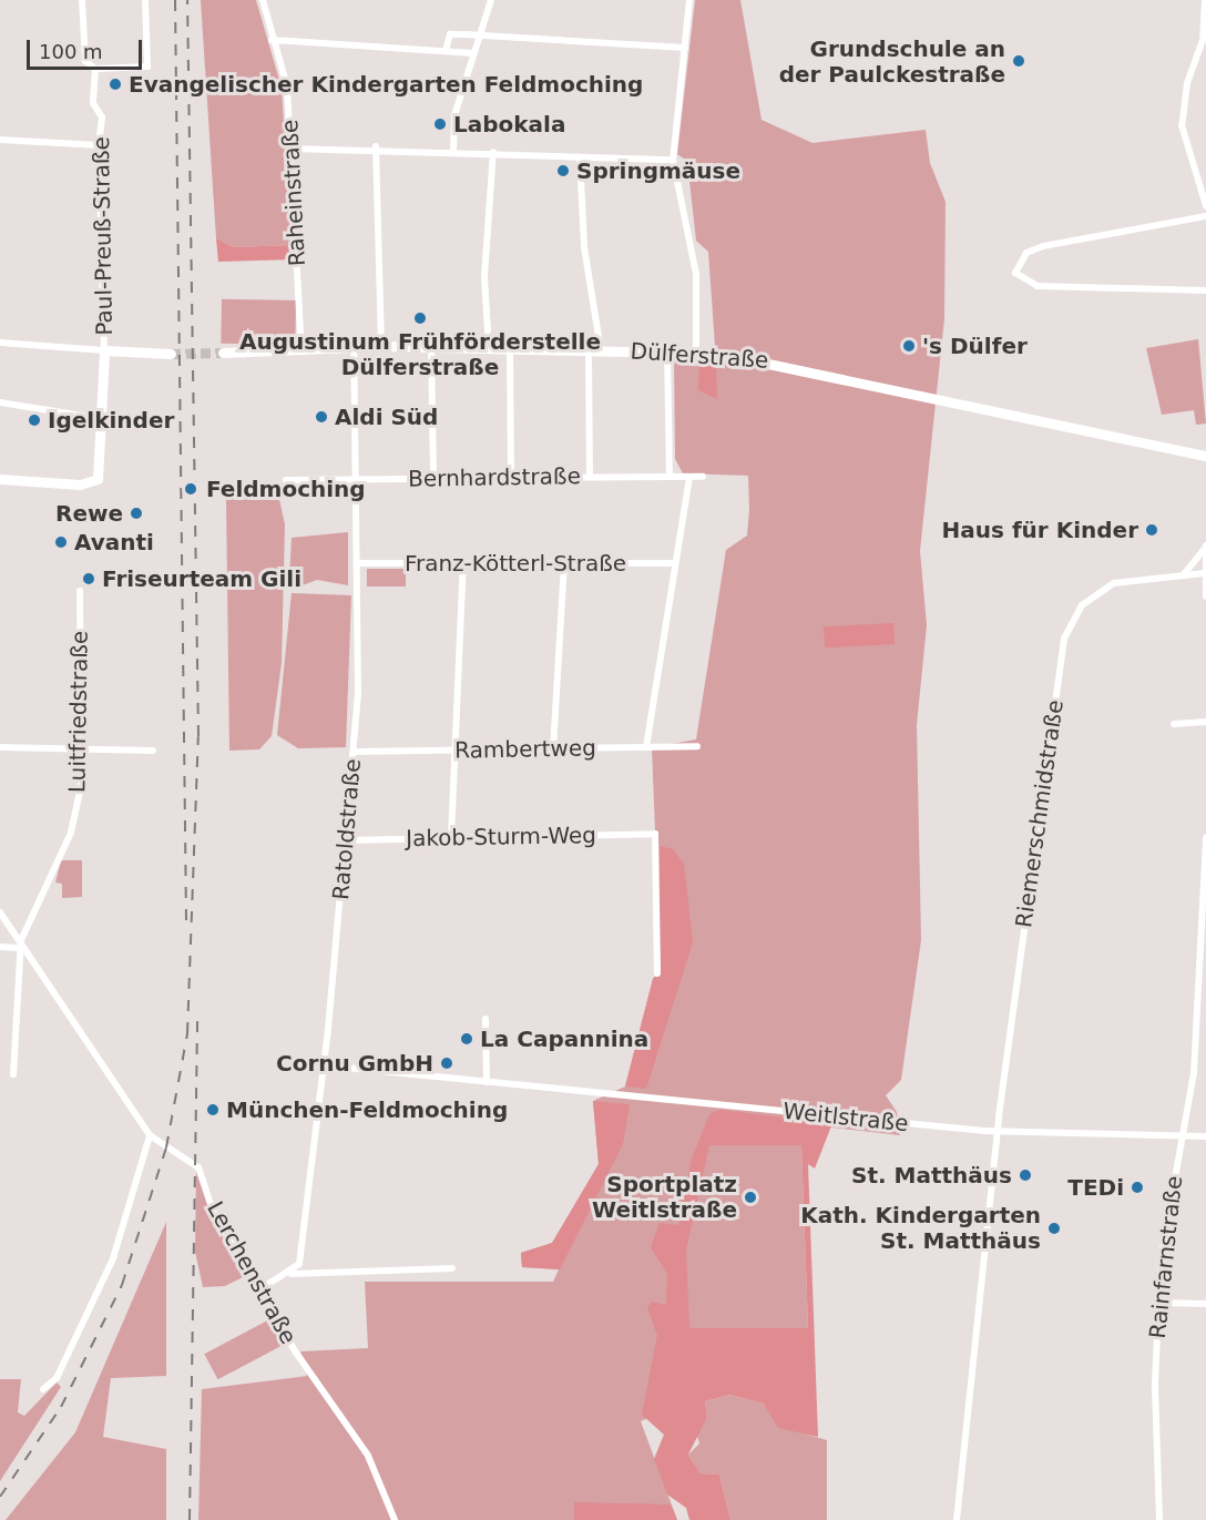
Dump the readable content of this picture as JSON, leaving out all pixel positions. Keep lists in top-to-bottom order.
{
  "streets": {
    "main road": ["Paul-Preuß-Straße", "Dülferstraße"],
    "street": [
      "Raheinstraße",
      "Bernhardstraße",
      "Franz-Kötterl-Straße",
      "Luitfriedstraße",
      "Rambertweg",
      "Riemerschmidstraße",
      "Ratoldstraße",
      "Jakob-Sturm-Weg",
      "Weitlstraße",
      "Rainfarnstraße",
      "Lerchenstraße"
    ]
  },
  "crossings": [
    ["Raheinstraße", "Dülferstraße"],
    ["Dülferstraße", "Ratoldstraße"],
    ["Bernhardstraße", "Ratoldstraße"],
    ["Franz-Kötterl-Straße", "Ratoldstraße"],
    ["Luitfriedstraße", "Lerchenstraße"],
    ["Rambertweg", "Ratoldstraße"],
    ["Riemerschmidstraße", "Weitlstraße"],
    ["Ratoldstraße", "Jakob-Sturm-Weg"],
    ["Ratoldstraße", "Weitlstraße"],
    ["Weitlstraße", "Rainfarnstraße"]
  ],
  "places": [
    "Grundschule an der Paulckestraße",
    "Evangelischer Kindergarten Feldmoching",
    "Labokala",
    "Springmäuse",
    "Augustinum Frühförderstelle Dülferstraße",
    "'s Dülfer",
    "Aldi Süd",
    "Igelkinder",
    "Feldmoching",
    "Rewe",
    "Haus für Kinder",
    "Avanti",
    "Friseurteam Gili",
    "La Capannina",
    "Cornu GmbH",
    "München-Feldmoching",
    "St. Matthäus",
    "TEDi",
    "Sportplatz Weitlstraße",
    "Kath. Kindergarten St. Matthäus"
  ],
  "scale_bar": "100 m"
}
